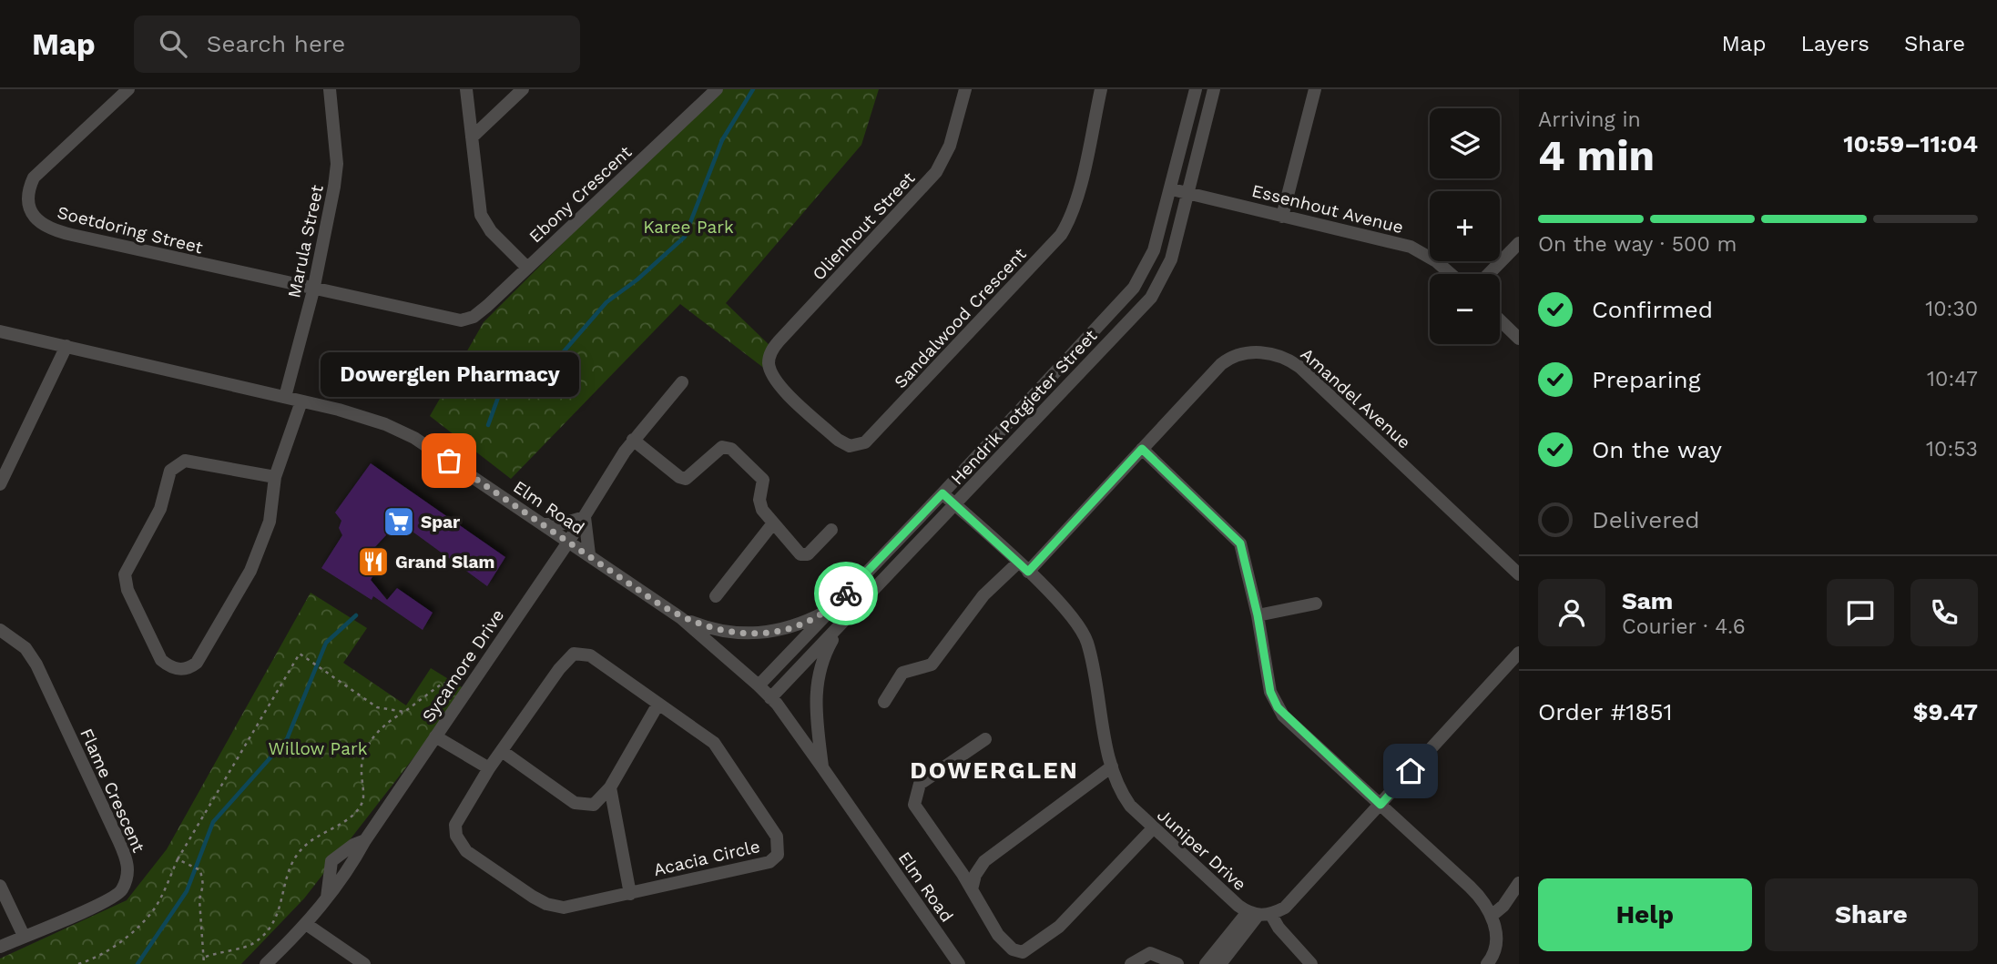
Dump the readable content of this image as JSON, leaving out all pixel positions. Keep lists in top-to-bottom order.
{
  "streets": {
    "street": [
      "Ebony Crescent",
      "Essenhout Avenue",
      "Olienhout Street",
      "Soetdoring Street",
      "Marula Street",
      "Sandalwood Crescent",
      "Amandel Avenue",
      "Hendrik Potgieter Street",
      "Elm Road",
      "Sycamore Drive",
      "Flame Crescent",
      "Juniper Drive",
      "Acacia Circle"
    ]
  },
  "crossings": [
    ["Ebony Crescent", "Soetdoring Street"],
    ["Essenhout Avenue", "Hendrik Potgieter Street"],
    ["Olienhout Street", "Sandalwood Crescent"],
    ["Soetdoring Street", "Marula Street"],
    ["Marula Street", "Elm Road"],
    ["Amandel Avenue", "Juniper Drive"],
    ["Hendrik Potgieter Street", "Elm Road"],
    ["Hendrik Potgieter Street", "Juniper Drive"],
    ["Elm Road", "Sycamore Drive"]
  ],
  "districts": ["DOWERGLEN"],
  "parks": ["Karee Park", "Willow Park"],
  "places": {
    "other": ["Dowerglen Pharmacy"],
    "supermarket": ["Spar"],
    "restaurant": ["Grand Slam"]
  },
  "page": {
    "header": "Map",
    "search": "Search here",
    "nav": ["Map", "Layers", "Share"],
    "heading": ["4 min", "Arriving in", "10:59–11:04"],
    "panel": [
      "Sam",
      "Courier · 4.6",
      "Order #1851",
      "$9.47"
    ],
    "map_buttons": ["+", "−"],
    "bar": "On the way · 500 m",
    "list": [
      ["Confirmed", "10:30"],
      ["Preparing", "10:47"],
      ["On the way", "10:53"],
      "Delivered"
    ],
    "bubble": "Dowerglen Pharmacy",
    "buttons": ["Help", "Share"]
  }
}
